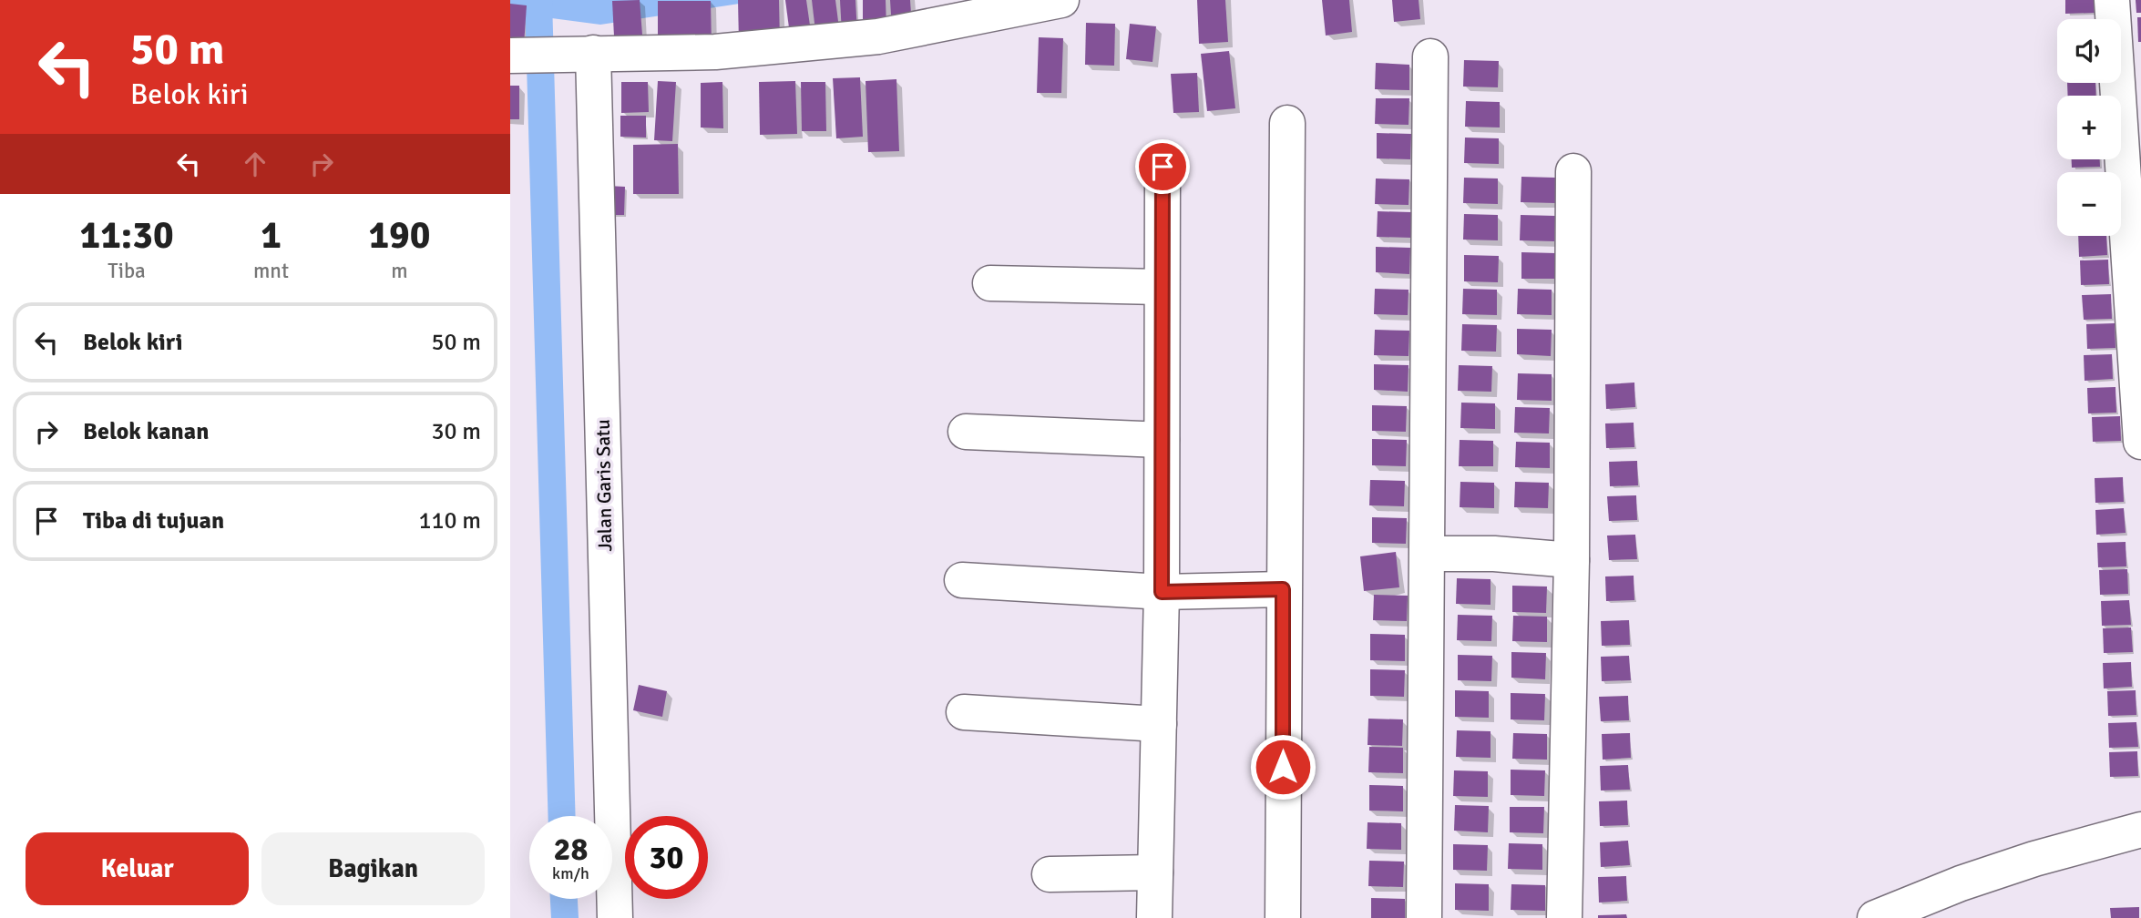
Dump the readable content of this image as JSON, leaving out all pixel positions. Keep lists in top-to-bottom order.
{
  "streets": {
    "street": ["Jalan Garis Satu"]
  },
  "page": {
    "turn": ["50 m", "Belok kiri"],
    "map_buttons": ["+", "−"],
    "eta": [
      "11:30",
      "Tiba",
      "1",
      "mnt",
      "190",
      "m"
    ],
    "list": [
      {
        "name": "Belok kiri",
        "value": "50 m"
      },
      {
        "name": "Belok kanan",
        "value": "30 m"
      },
      {
        "name": "Tiba di tujuan",
        "value": "110 m"
      }
    ],
    "speed": "28 km/h",
    "limit": "30",
    "buttons": ["Keluar", "Bagikan"]
  }
}
